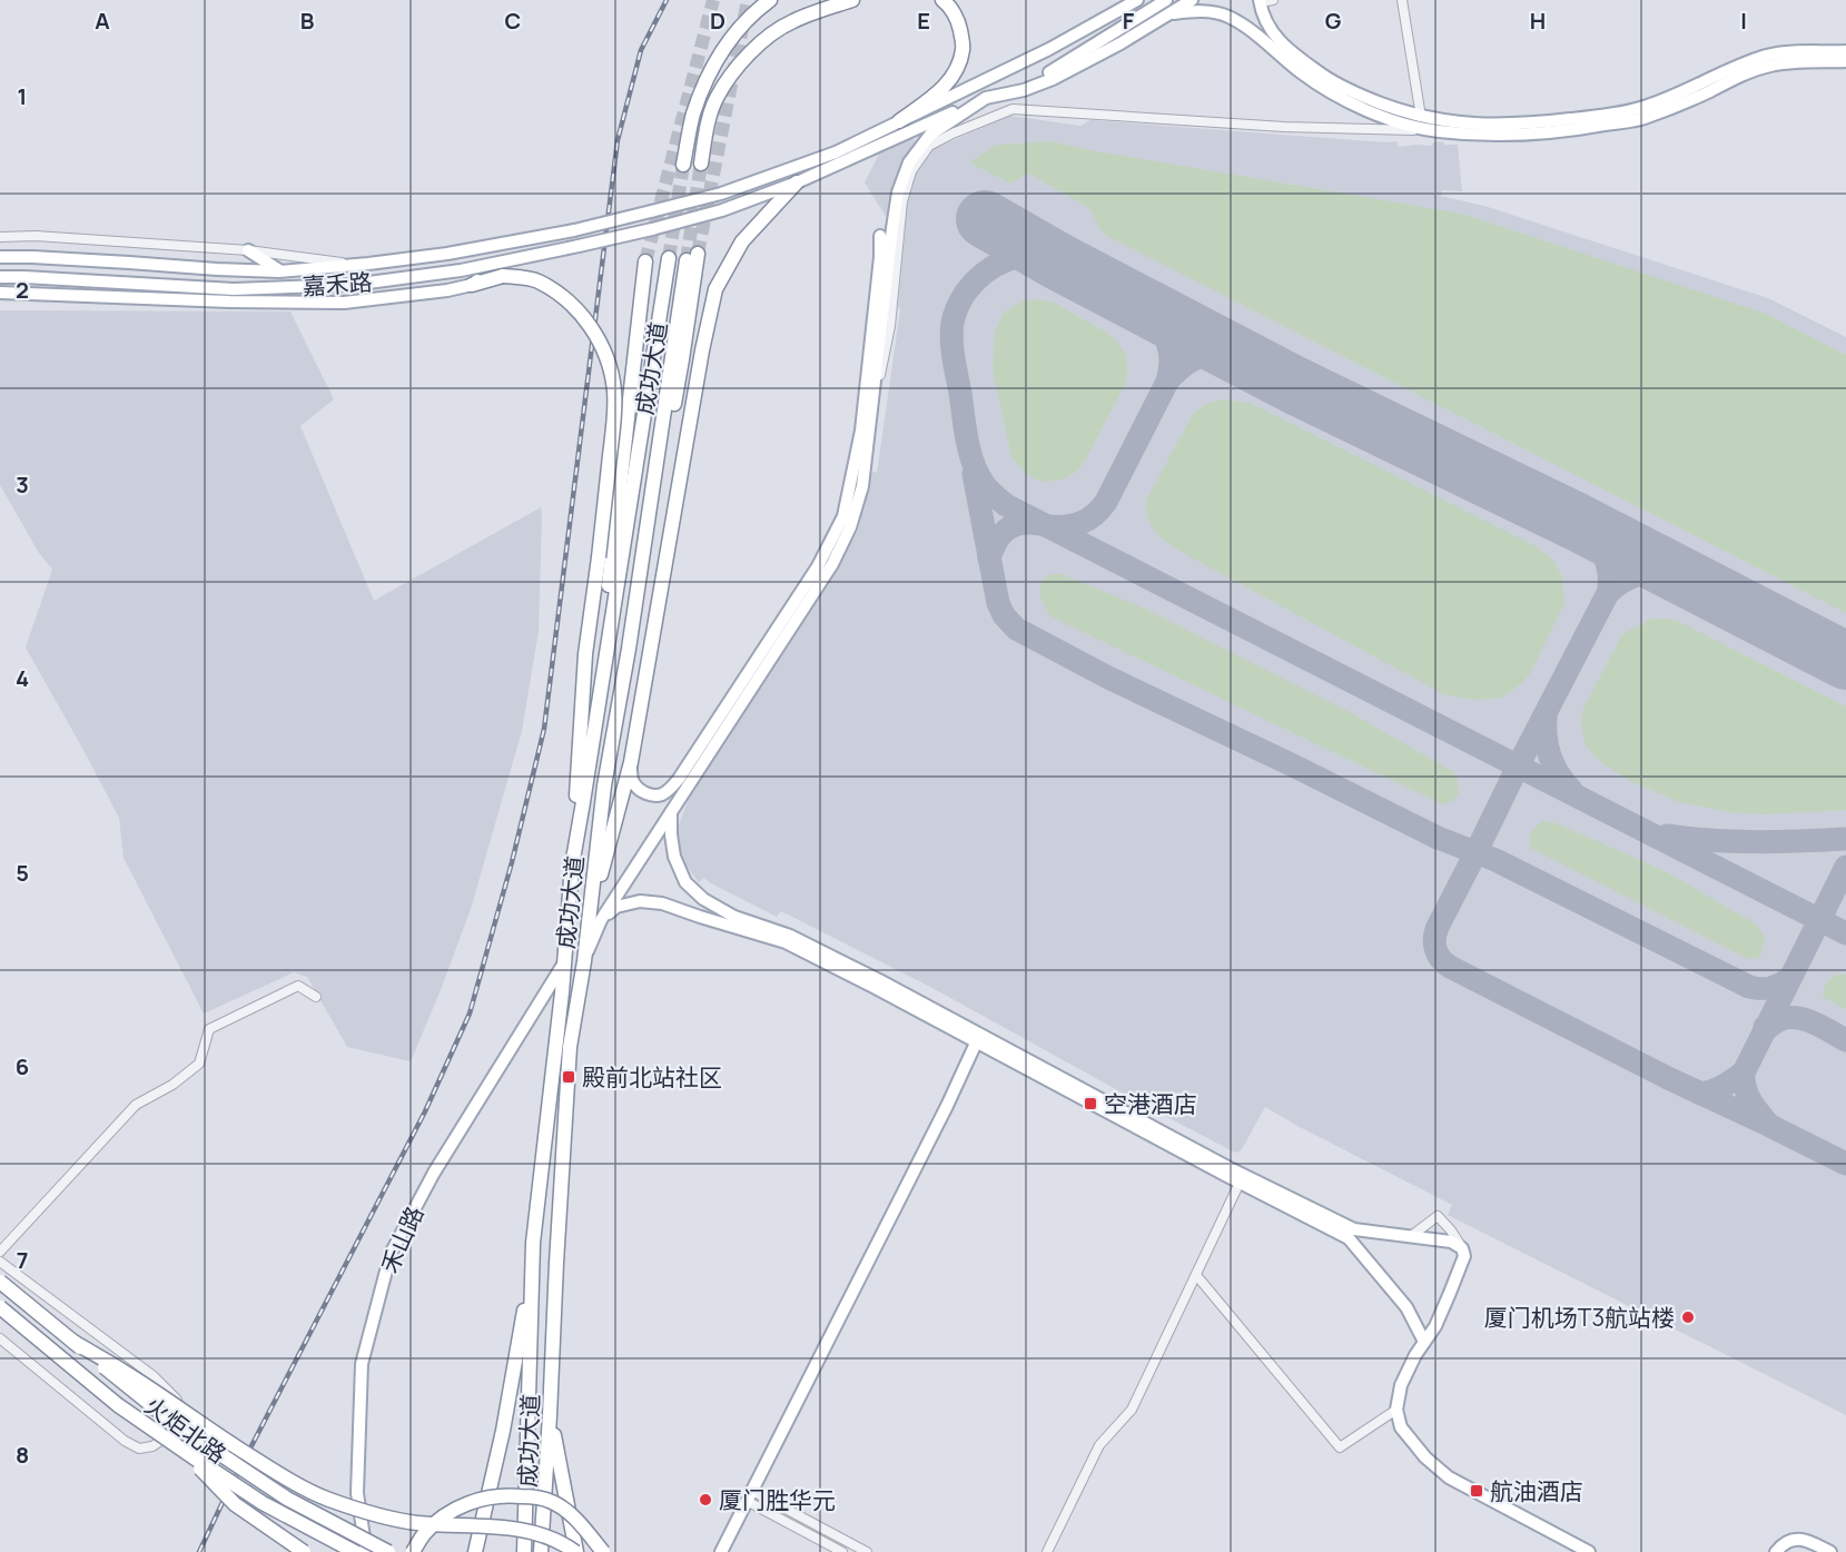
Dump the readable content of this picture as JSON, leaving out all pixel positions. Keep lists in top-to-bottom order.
{
  "streets": {
    "highway": ["成功大道", "火炬北路"],
    "main road": ["嘉禾路", "禾山路"]
  },
  "crossings": [
    ["嘉禾路", "成功大道"],
    ["成功大道", "禾山路"]
  ],
  "places": {
    "transit": ["殿前北站社区", "空港酒店", "航油酒店"],
    "other": ["厦门机场T3航站楼", "厦门胜华元"]
  },
  "grid": {
    "columns": [
      "A",
      "B",
      "C",
      "D",
      "E",
      "F",
      "G",
      "H",
      "I"
    ],
    "rows": [
      "1",
      "2",
      "3",
      "4",
      "5",
      "6",
      "7",
      "8"
    ]
  }
}
